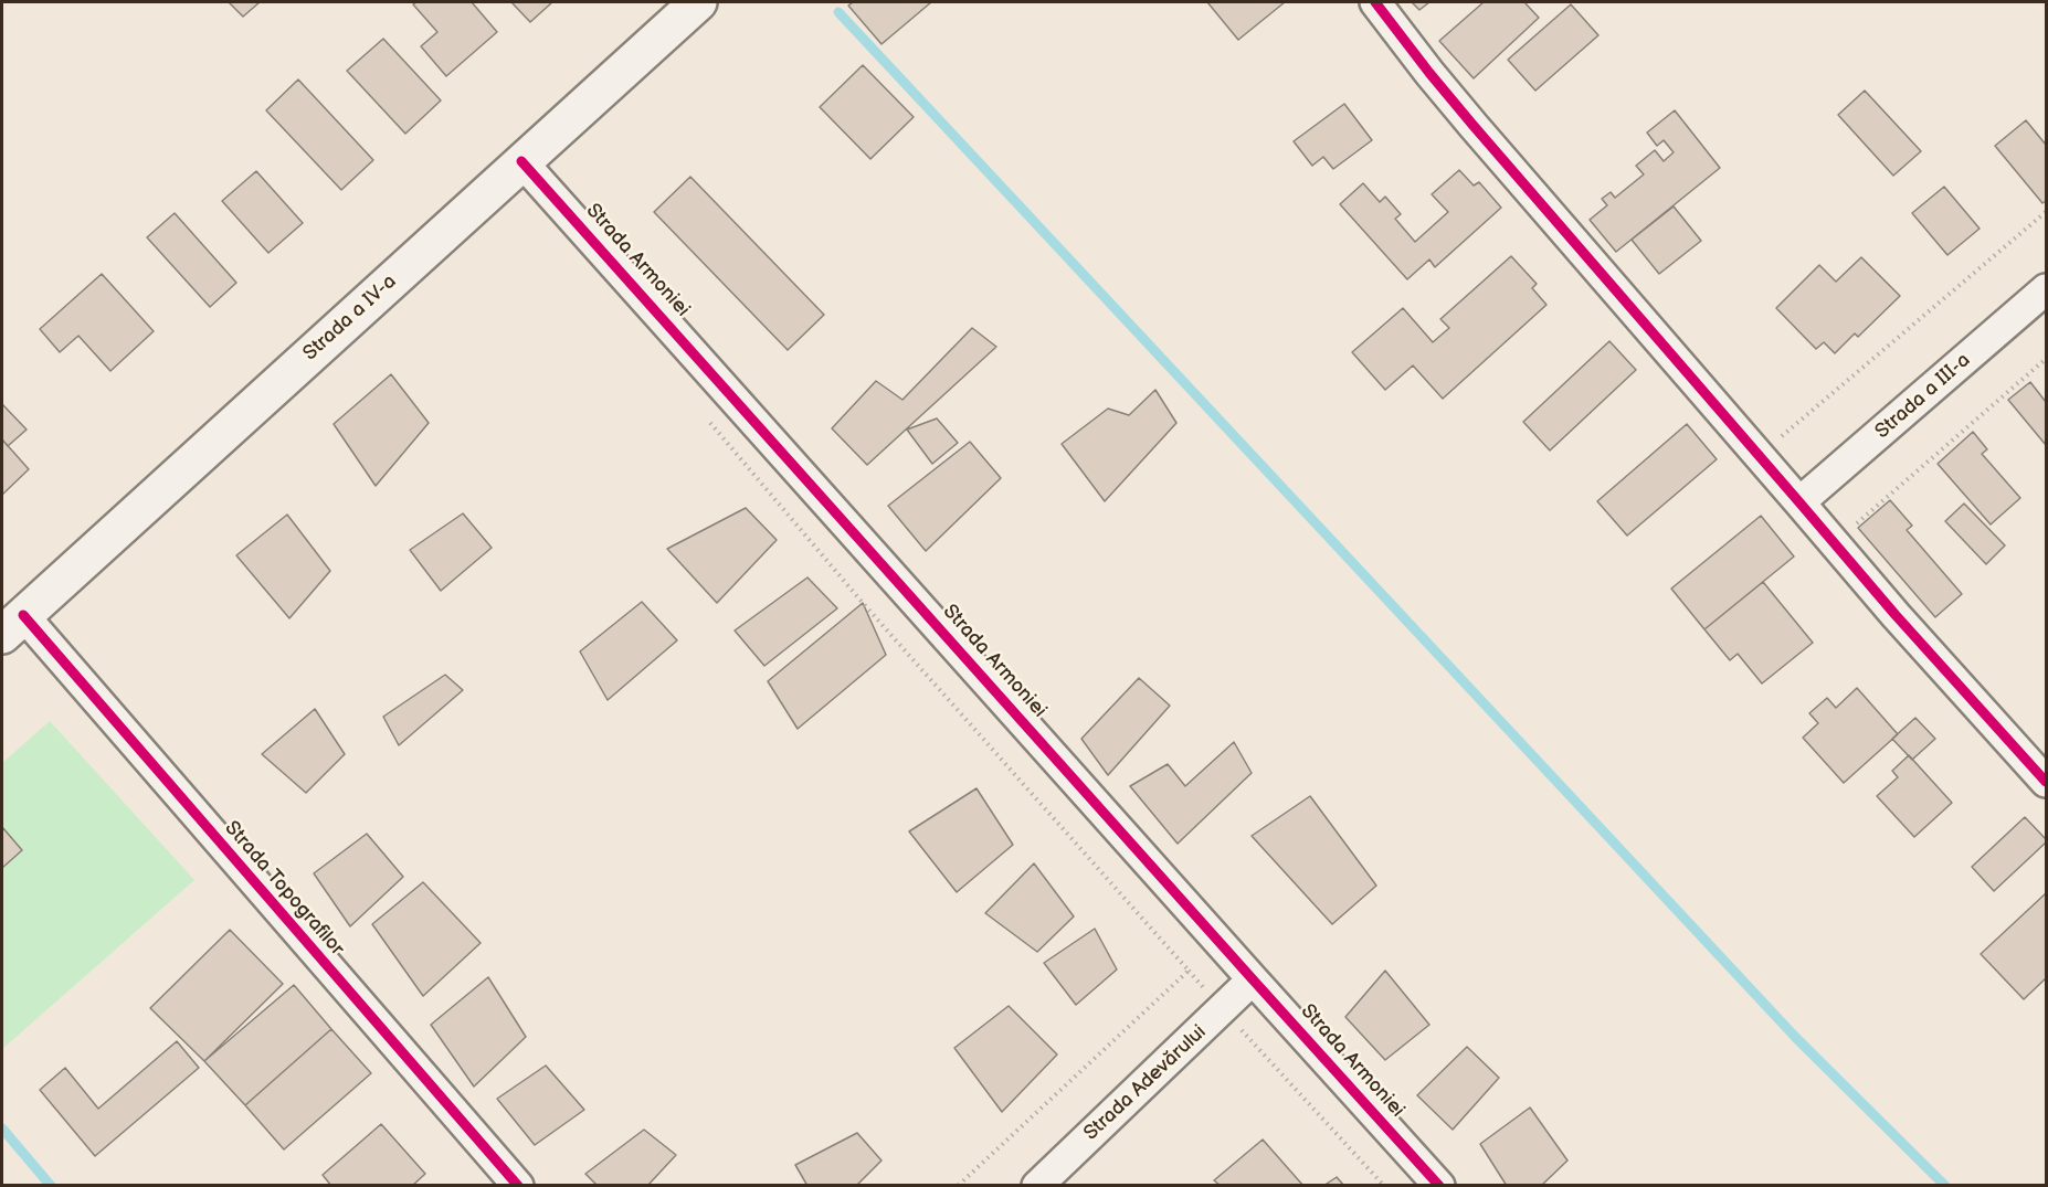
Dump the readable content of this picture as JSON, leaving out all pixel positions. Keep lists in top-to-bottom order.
{
  "streets": {
    "main road": ["Strada a IV-a"],
    "street": [
      "Strada Armoniei",
      "Strada a III-a",
      "Strada Topografilor",
      "Strada Adevărului"
    ]
  },
  "crossings": [
    ["Strada Armoniei", "Strada a IV-a"],
    ["Strada Armoniei", "Strada Adevărului"],
    ["Strada a IV-a", "Strada Topografilor"]
  ]
}
